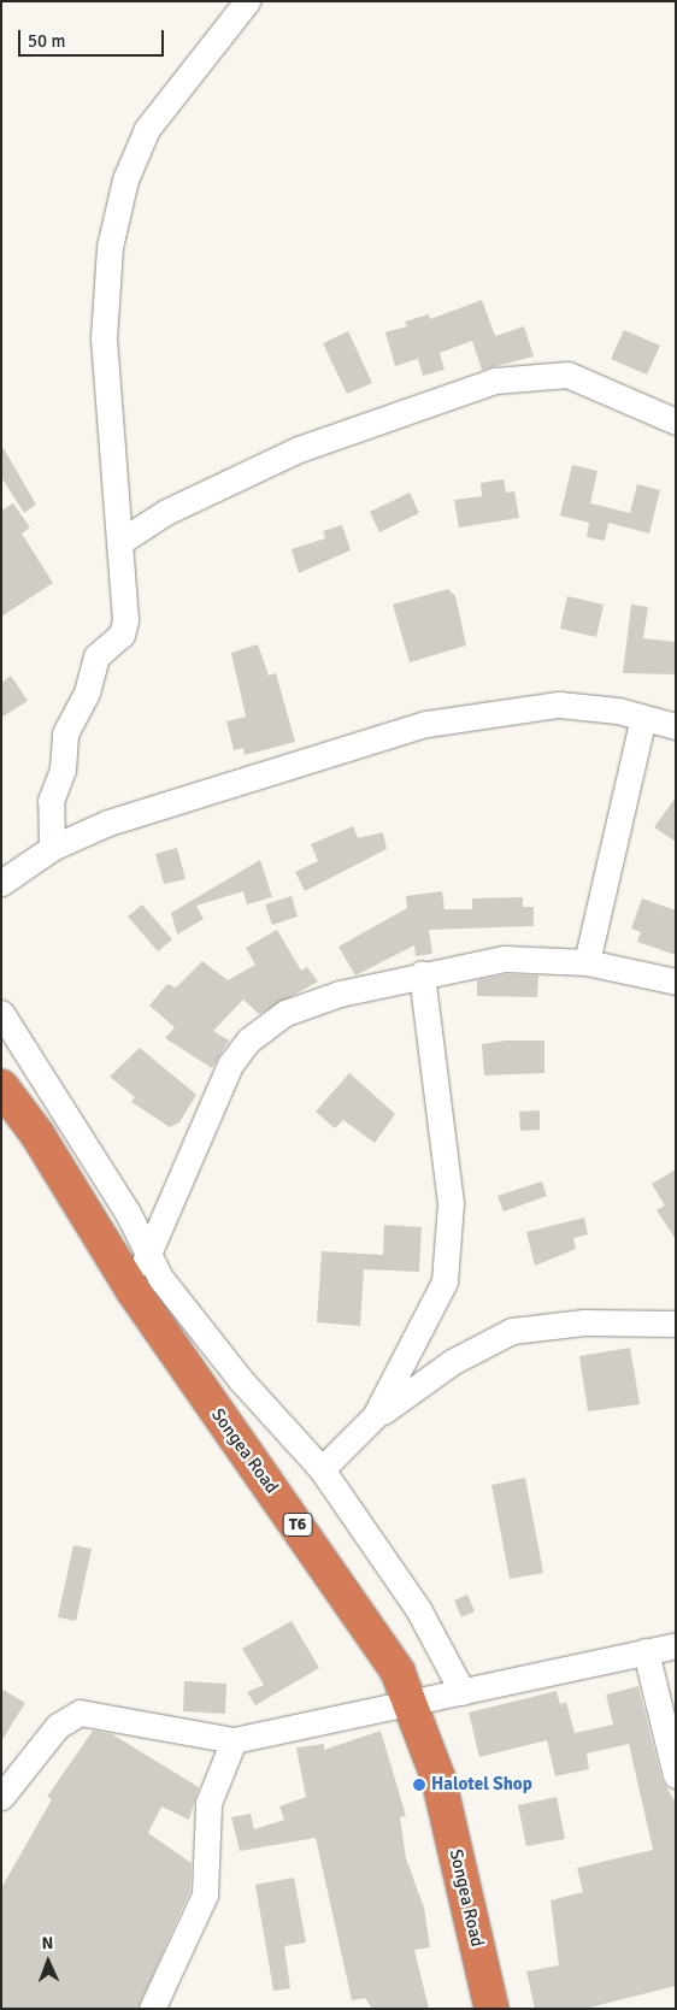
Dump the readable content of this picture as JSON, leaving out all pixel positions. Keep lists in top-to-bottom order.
{
  "streets": {
    "highway": ["Songea Road", "T6"]
  },
  "places": ["Halotel Shop"],
  "scale_bar": "50 m",
  "north": "top"
}
